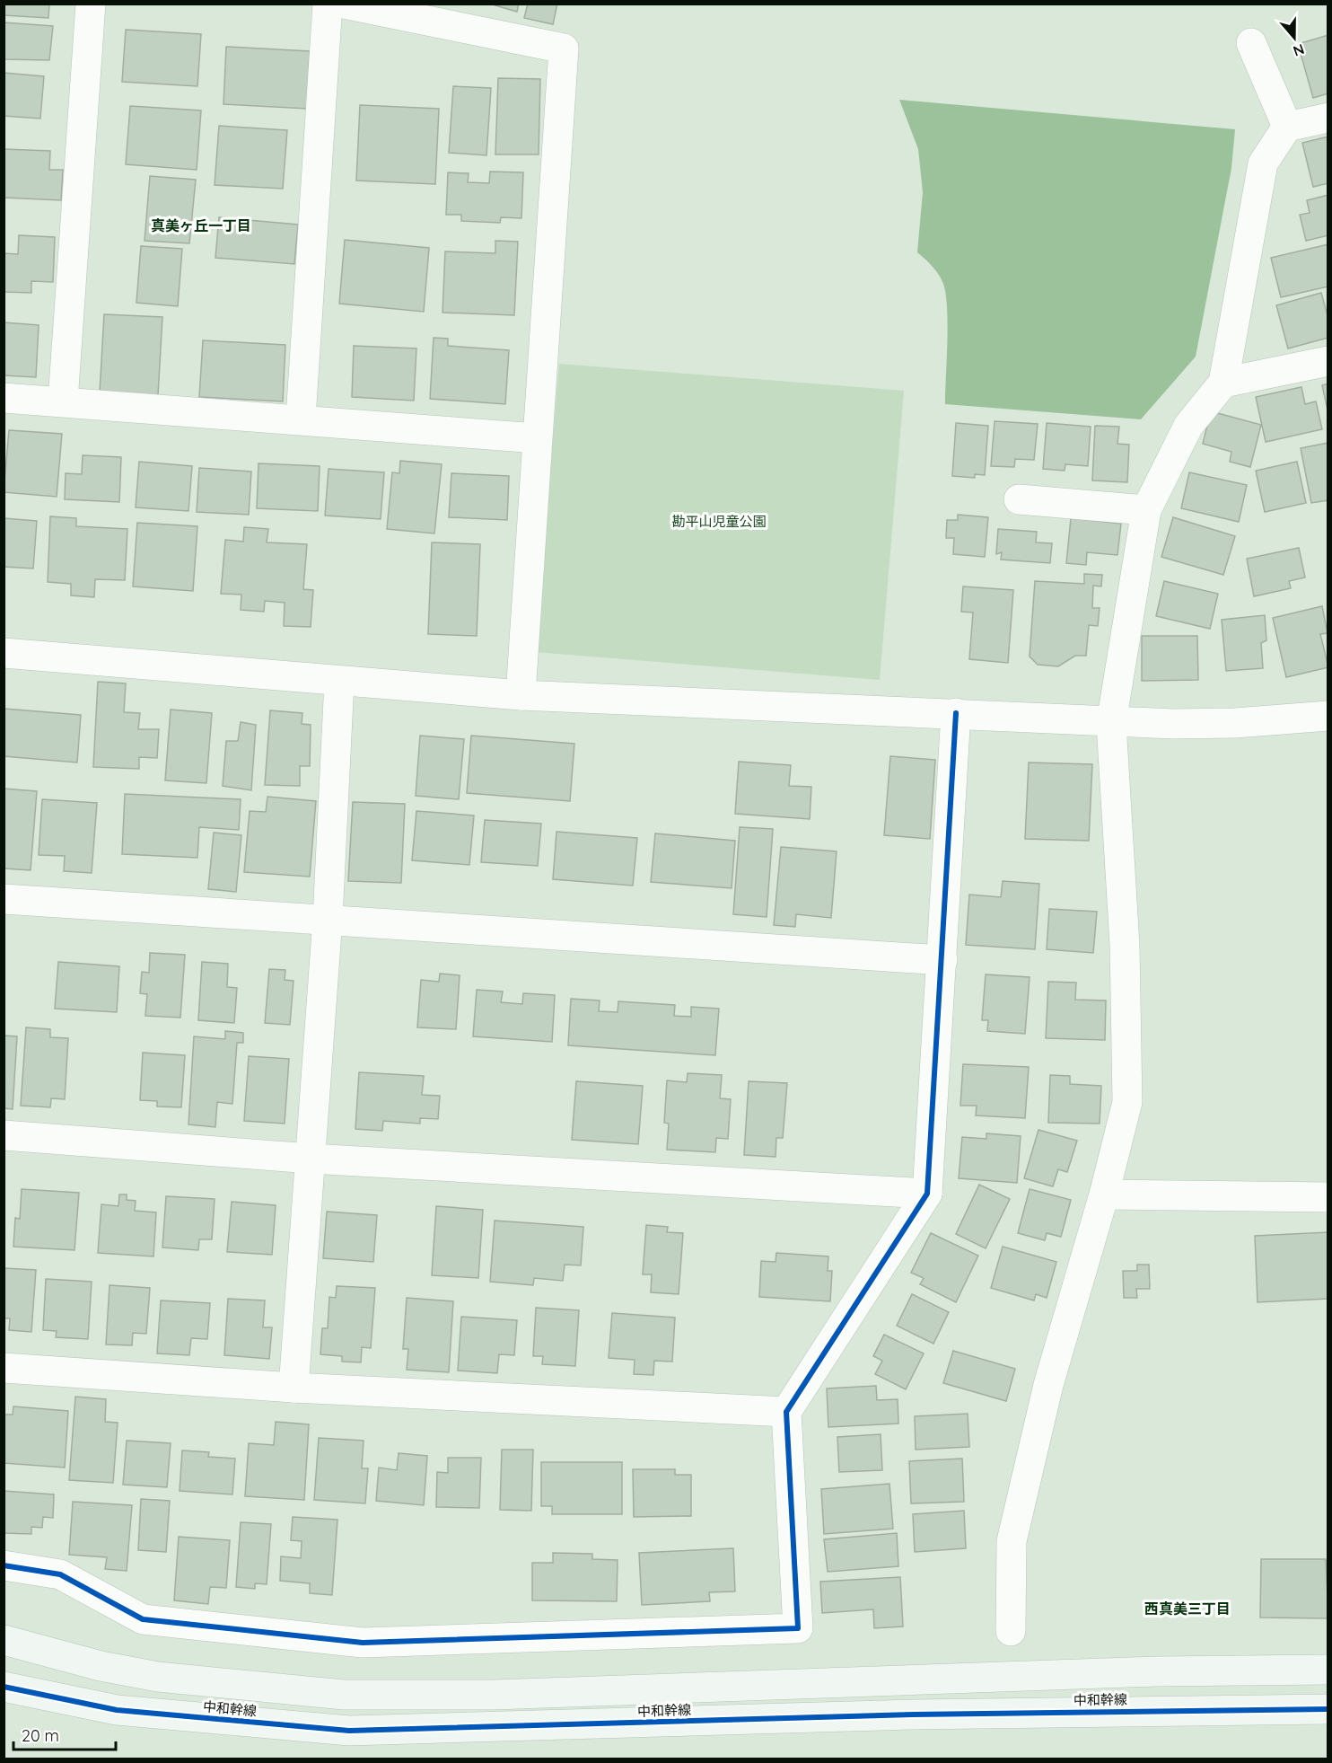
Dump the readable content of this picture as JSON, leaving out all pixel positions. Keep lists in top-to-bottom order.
{
  "streets": {
    "main road": ["中和幹線"]
  },
  "districts": ["真美ヶ丘一丁目", "西真美三丁目"],
  "parks": ["勘平山児童公園"],
  "scale_bar": "20 m",
  "north": "bottom"
}
